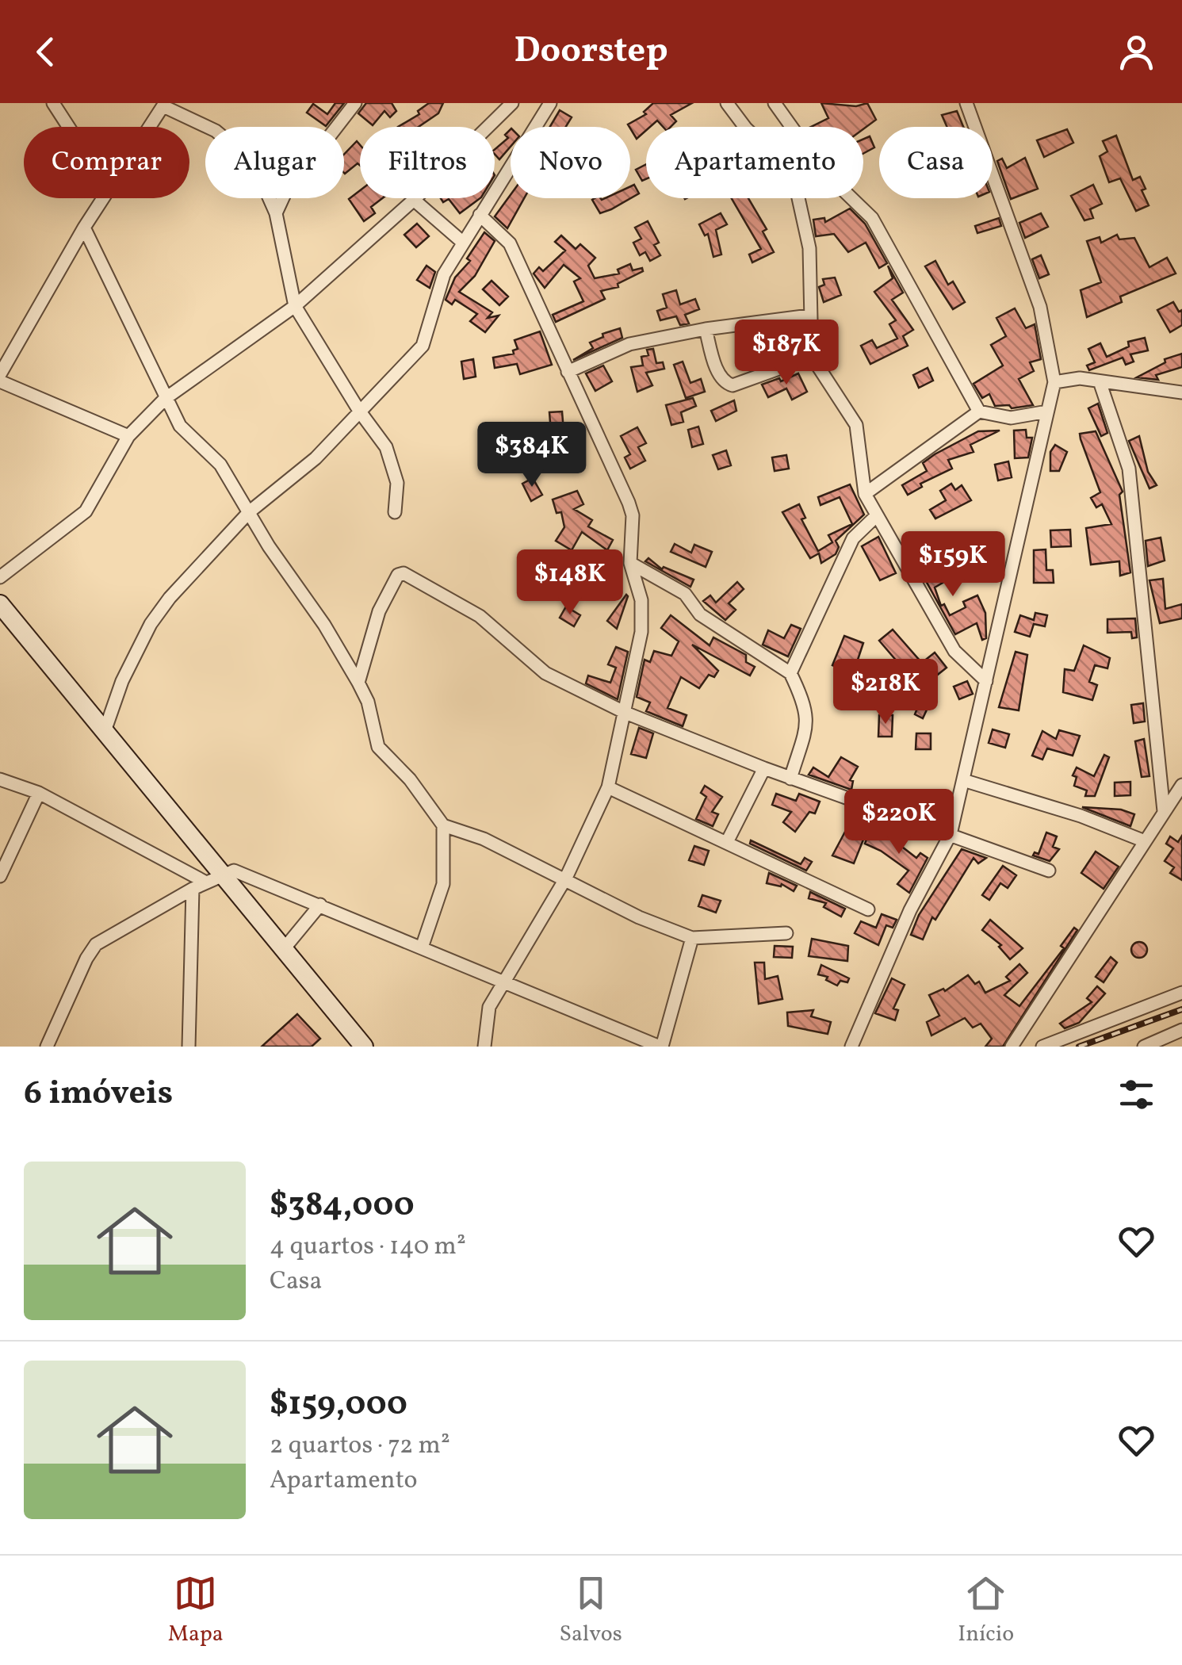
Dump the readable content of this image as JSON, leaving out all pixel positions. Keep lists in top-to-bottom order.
{
  "page": {
    "header": "Doorstep",
    "chip": [
      "Comprar",
      "Alugar",
      "Filtros",
      "Novo",
      "Apartamento",
      "Casa"
    ],
    "price": [
      "$187K",
      "$384K",
      "$159K",
      "$148K",
      "$218K",
      "$220K"
    ],
    "heading": "6 imóveis",
    "list": [
      {
        "name": "$384,000",
        "note": "4 quartos · 140 m² · Casa"
      },
      {
        "name": "$159,000",
        "note": "2 quartos · 72 m² · Apartamento"
      }
    ],
    "tabs": ["Mapa", "Salvos", "Início"]
  }
}
